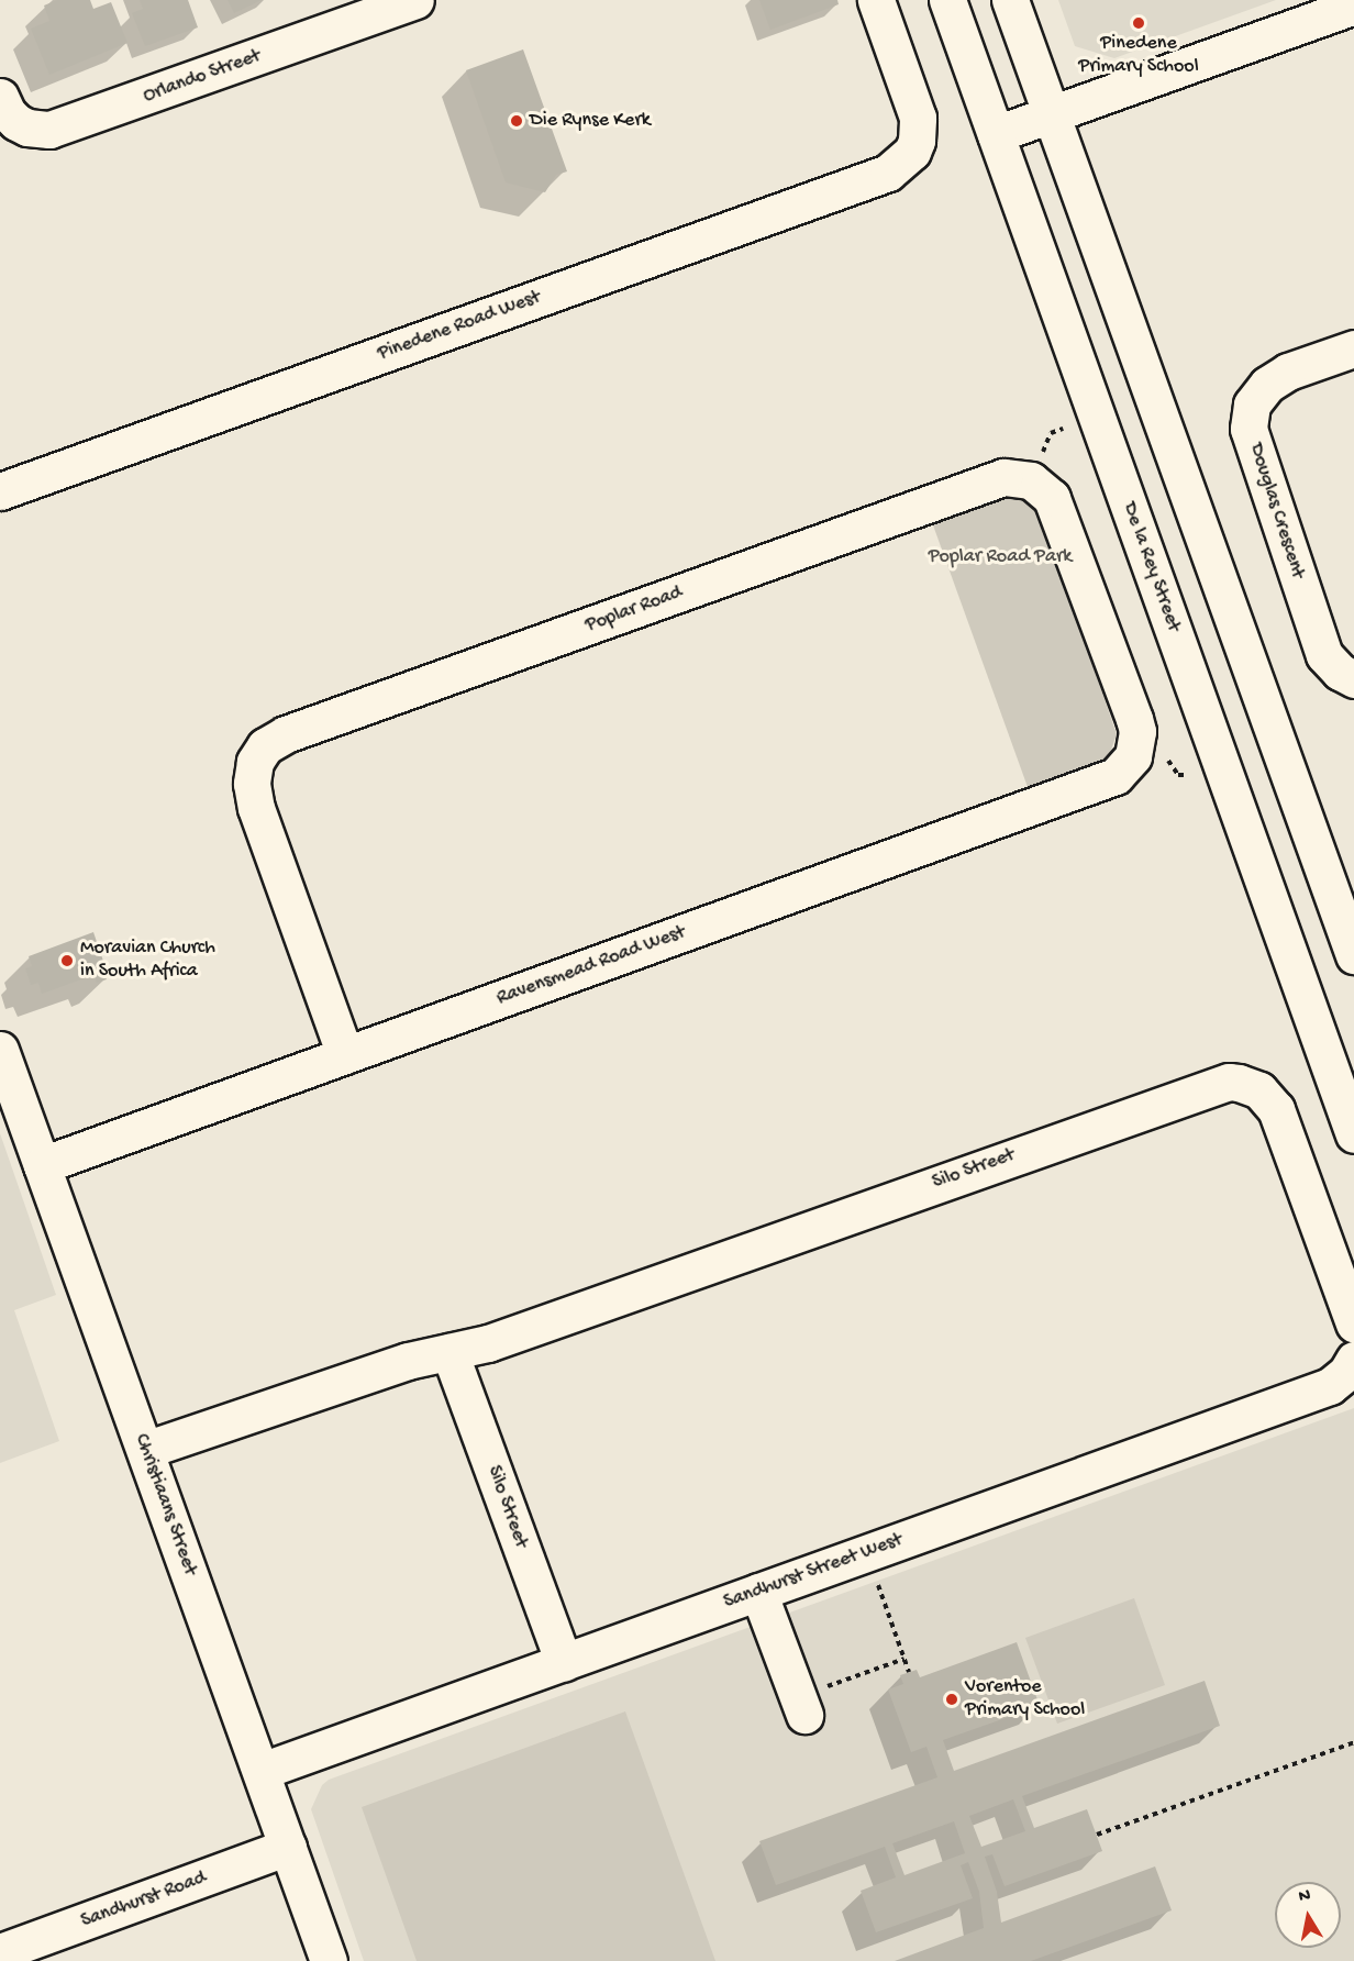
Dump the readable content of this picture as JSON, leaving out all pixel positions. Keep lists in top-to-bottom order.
{
  "streets": {
    "street": [
      "Orlando Street",
      "Pinedene Road West",
      "Douglas Crescent",
      "De la Rey Street",
      "Poplar Road",
      "Ravensmead Road West",
      "Silo Street",
      "Christiaans Street",
      "Sandhurst Street West",
      "Sandhurst Road"
    ]
  },
  "crossings": [
    ["Poplar Road", "Ravensmead Road West"],
    ["Ravensmead Road West", "Christiaans Street"],
    ["Silo Street", "Christiaans Street"],
    ["Silo Street", "Sandhurst Street West"],
    ["Christiaans Street", "Sandhurst Street West"],
    ["Christiaans Street", "Sandhurst Road"]
  ],
  "parks": ["Poplar Road Park"],
  "places": [
    "Pinedene Primary School",
    "Die Rynse Kerk",
    "Moravian Church in South Africa",
    "Vorentoe Primary School"
  ],
  "north": "top"
}
